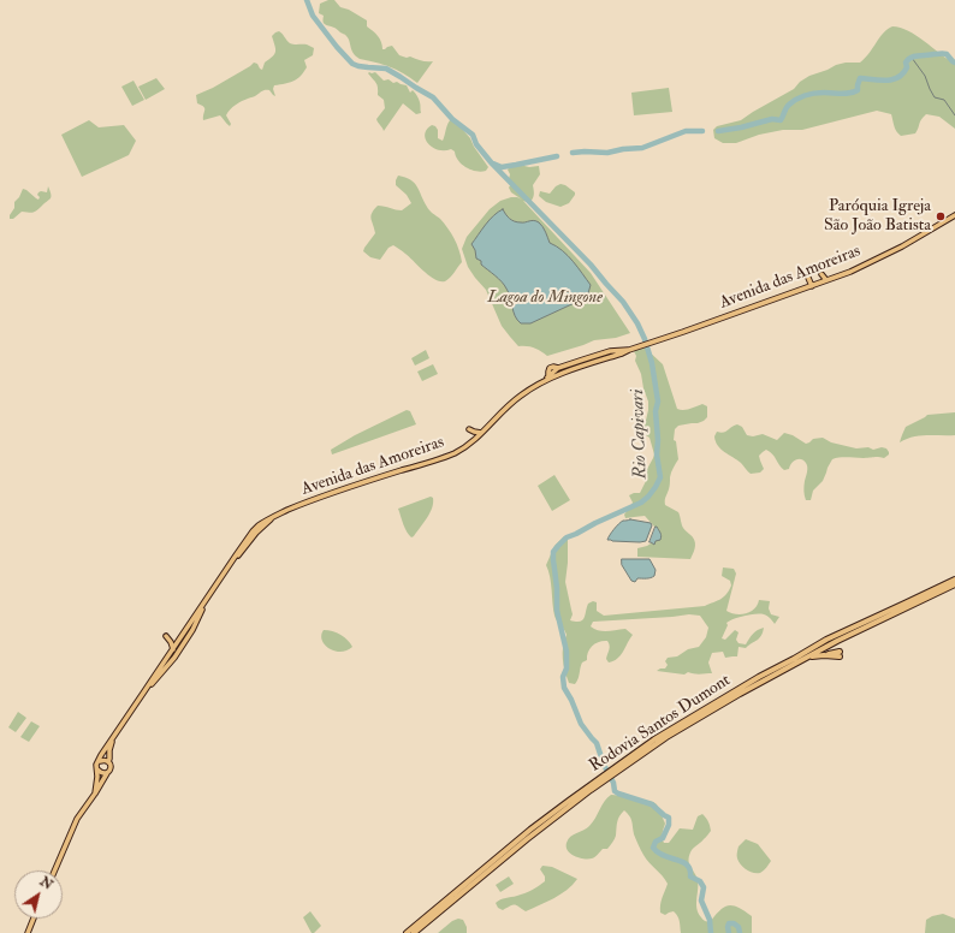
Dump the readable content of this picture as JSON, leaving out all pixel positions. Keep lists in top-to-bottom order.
{
  "streets": {
    "highway": ["Rodovia Santos Dumont"],
    "main road": ["Avenida das Amoreiras"]
  },
  "water": ["Rio Capivari"],
  "parks": ["Lagoa do Mingone"],
  "places": ["Paróquia Igreja São João Batista"],
  "north": "top right"
}
